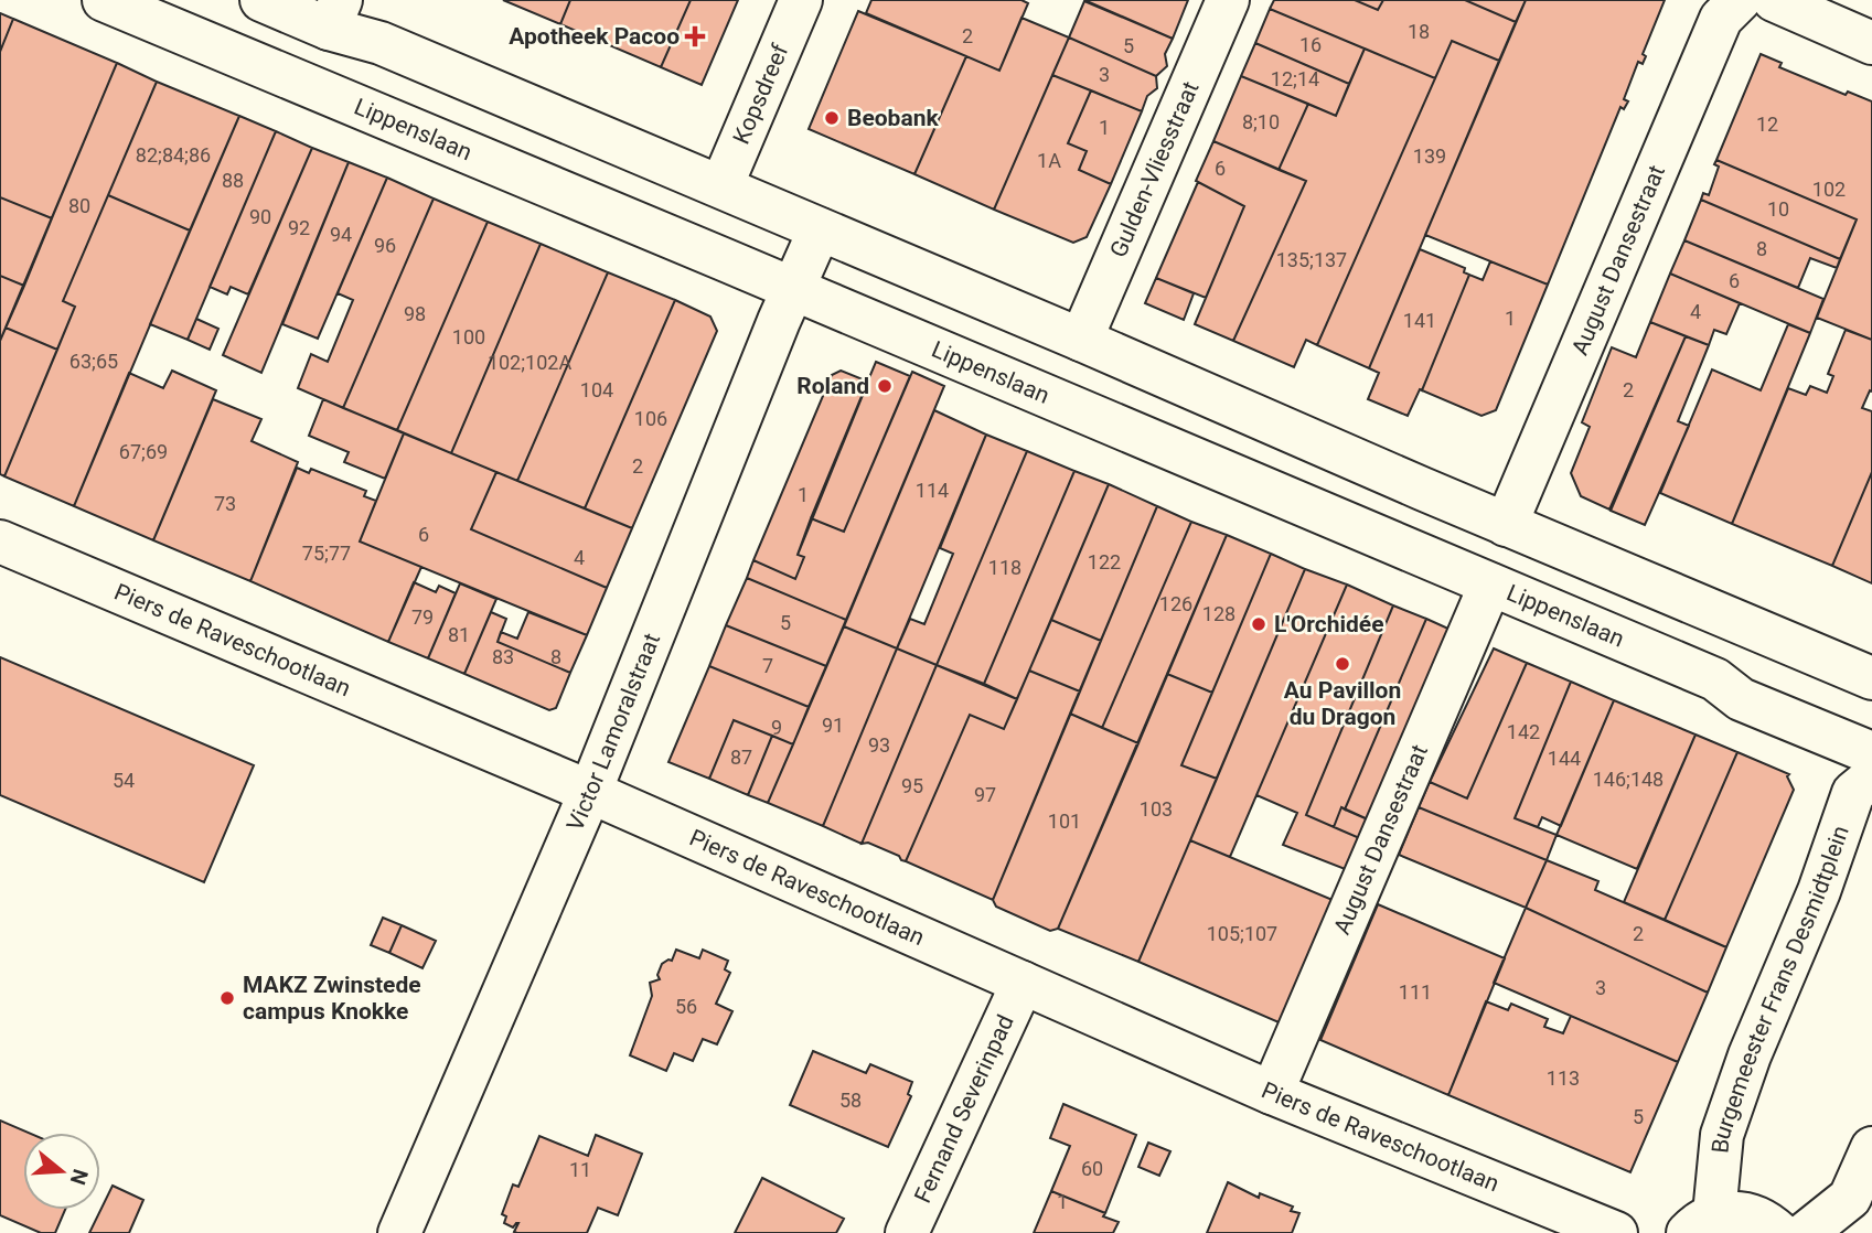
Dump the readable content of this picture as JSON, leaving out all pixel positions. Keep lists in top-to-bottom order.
{
  "streets": {
    "street": [
      "Kopsdreef",
      "Lippenslaan",
      "Gulden-Vliesstraat",
      "August Dansestraat",
      "Piers de Raveschootlaan",
      "Victor Lamoralstraat",
      "Burgemeester Frans Desmidtplein",
      "Fernand Severinpad"
    ]
  },
  "crossings": [
    ["Lippenslaan", "August Dansestraat"],
    ["Lippenslaan", "Victor Lamoralstraat"],
    ["August Dansestraat", "Piers de Raveschootlaan"],
    ["Piers de Raveschootlaan", "Victor Lamoralstraat"],
    ["Piers de Raveschootlaan", "Fernand Severinpad"]
  ],
  "places": {
    "health": ["Apotheek Pacoo"],
    "other": [
      "Beobank",
      "Roland",
      "L'Orchidée",
      "Au Pavillon du Dragon",
      "MAKZ Zwinstede campus Knokke"
    ]
  },
  "house_numbers": [
    "18",
    "2",
    "16",
    "5",
    "3",
    "12;14",
    "8;10",
    "12",
    "1",
    "82;84;86",
    "139",
    "1A",
    "6",
    "88",
    "102",
    "80",
    "10",
    "90",
    "92",
    "94",
    "96",
    "8",
    "135;137",
    "6",
    "4",
    "98",
    "1",
    "141",
    "100",
    "63;65",
    "102;102A",
    "104",
    "2",
    "106",
    "67;69",
    "2",
    "114",
    "1",
    "73",
    "6",
    "75;77",
    "4",
    "122",
    "118",
    "126",
    "128",
    "79",
    "5",
    "81",
    "83",
    "8",
    "7",
    "91",
    "9",
    "142",
    "93",
    "87",
    "144",
    "146;148",
    "54",
    "95",
    "97",
    "103",
    "101",
    "105;107",
    "2",
    "3",
    "111",
    "56",
    "113",
    "58",
    "5",
    "60",
    "11",
    "1"
  ],
  "north": "right"
}
